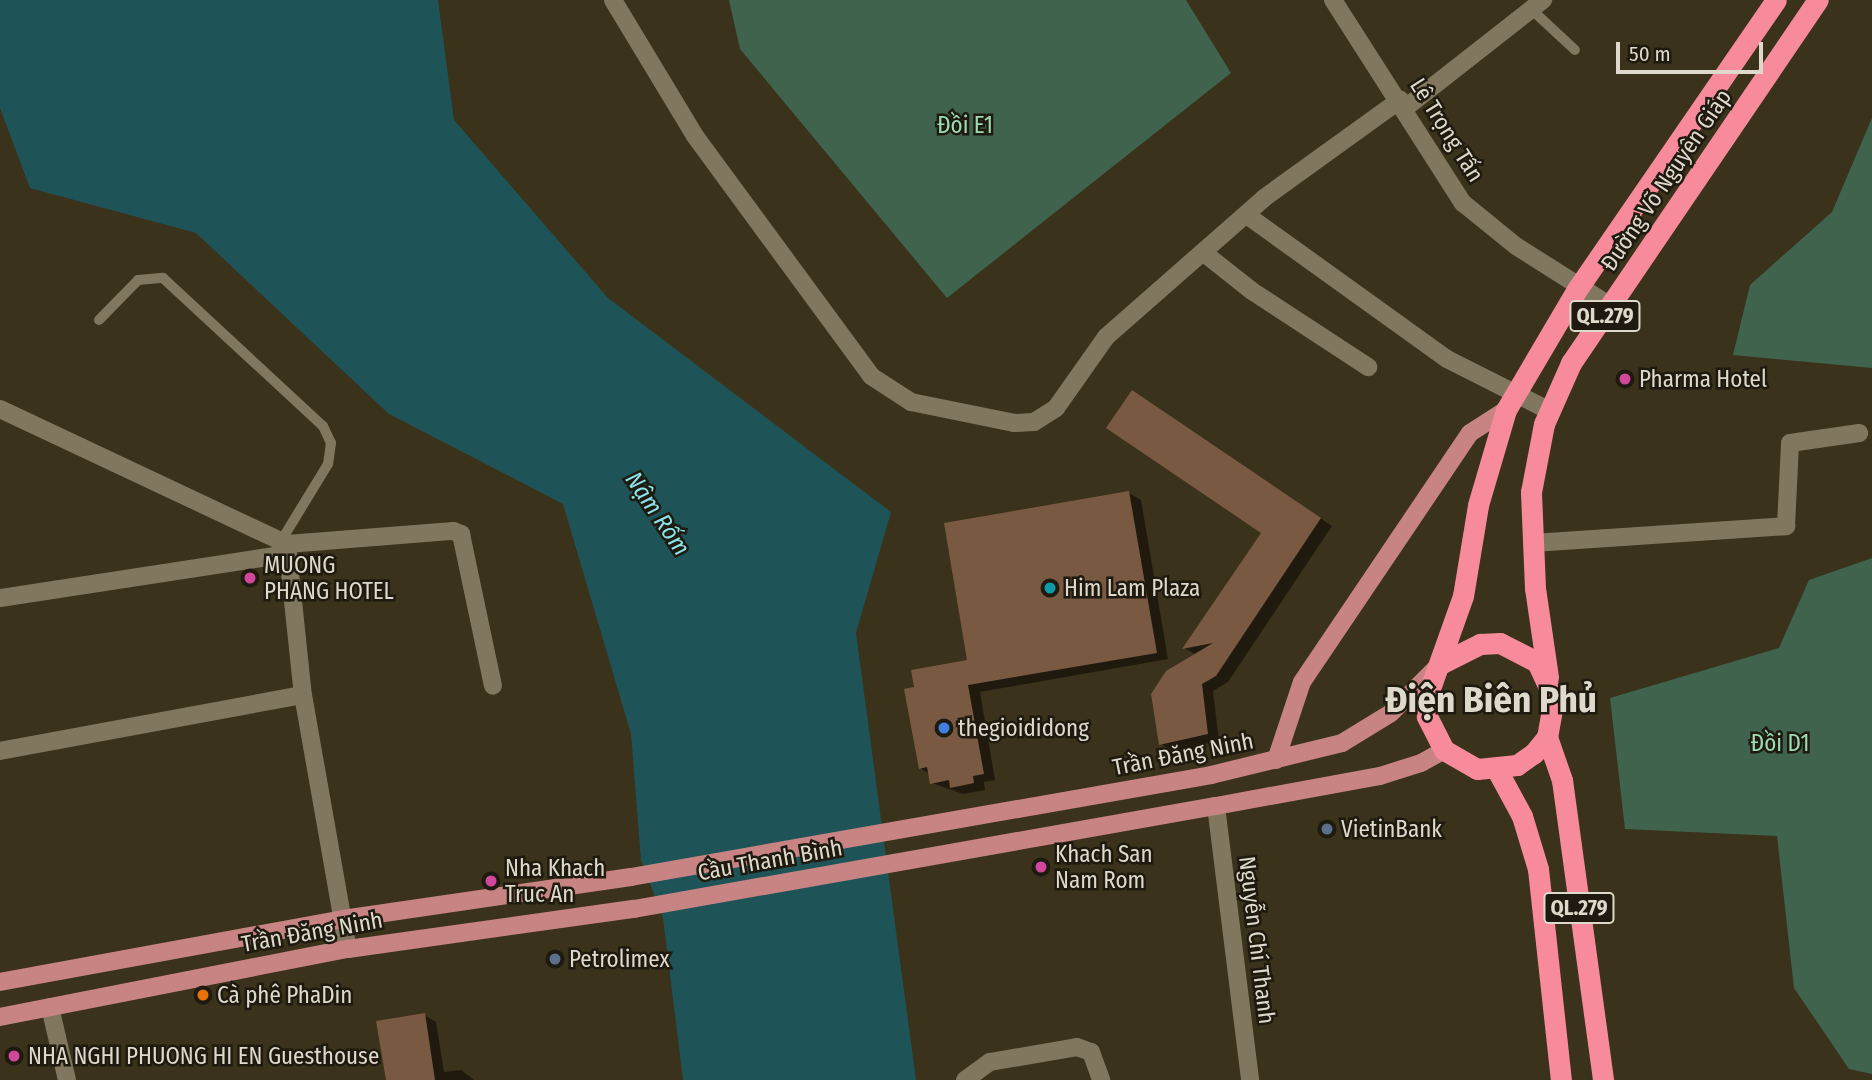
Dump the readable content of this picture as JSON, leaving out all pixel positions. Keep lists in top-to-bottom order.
{
  "streets": {
    "highway": ["Đường Võ Nguyên Giáp", "QL.279"],
    "main road": ["Trần Đăng Ninh", "Cầu Thanh Bình"],
    "street": ["Lê Trọng Tấn", "Nguyễn Chí Thanh"]
  },
  "crossings": [
    ["Lê Trọng Tấn", "Đường Võ Nguyên Giáp"],
    ["Đường Võ Nguyên Giáp", "QL.279"],
    ["Đường Võ Nguyên Giáp", "Trần Đăng Ninh"],
    ["QL.279", "Trần Đăng Ninh"],
    ["Trần Đăng Ninh", "Cầu Thanh Bình"],
    ["Cầu Thanh Bình", "Nguyễn Chí Thanh"]
  ],
  "districts": ["Điện Biên Phủ"],
  "water": ["Nậm Rốm"],
  "parks": ["Đồi E1", "Đồi D1"],
  "places": [
    "Pharma Hotel",
    "MUONG PHANG HOTEL",
    "Him Lam Plaza",
    "thegioididong",
    "VietinBank",
    "Khach San Nam Rom",
    "Nha Khach Truc An",
    "Petrolimex",
    "Cà phê PhaDin",
    "NHA NGHI PHUONG HI EN Guesthouse"
  ],
  "scale_bar": "50 m"
}
